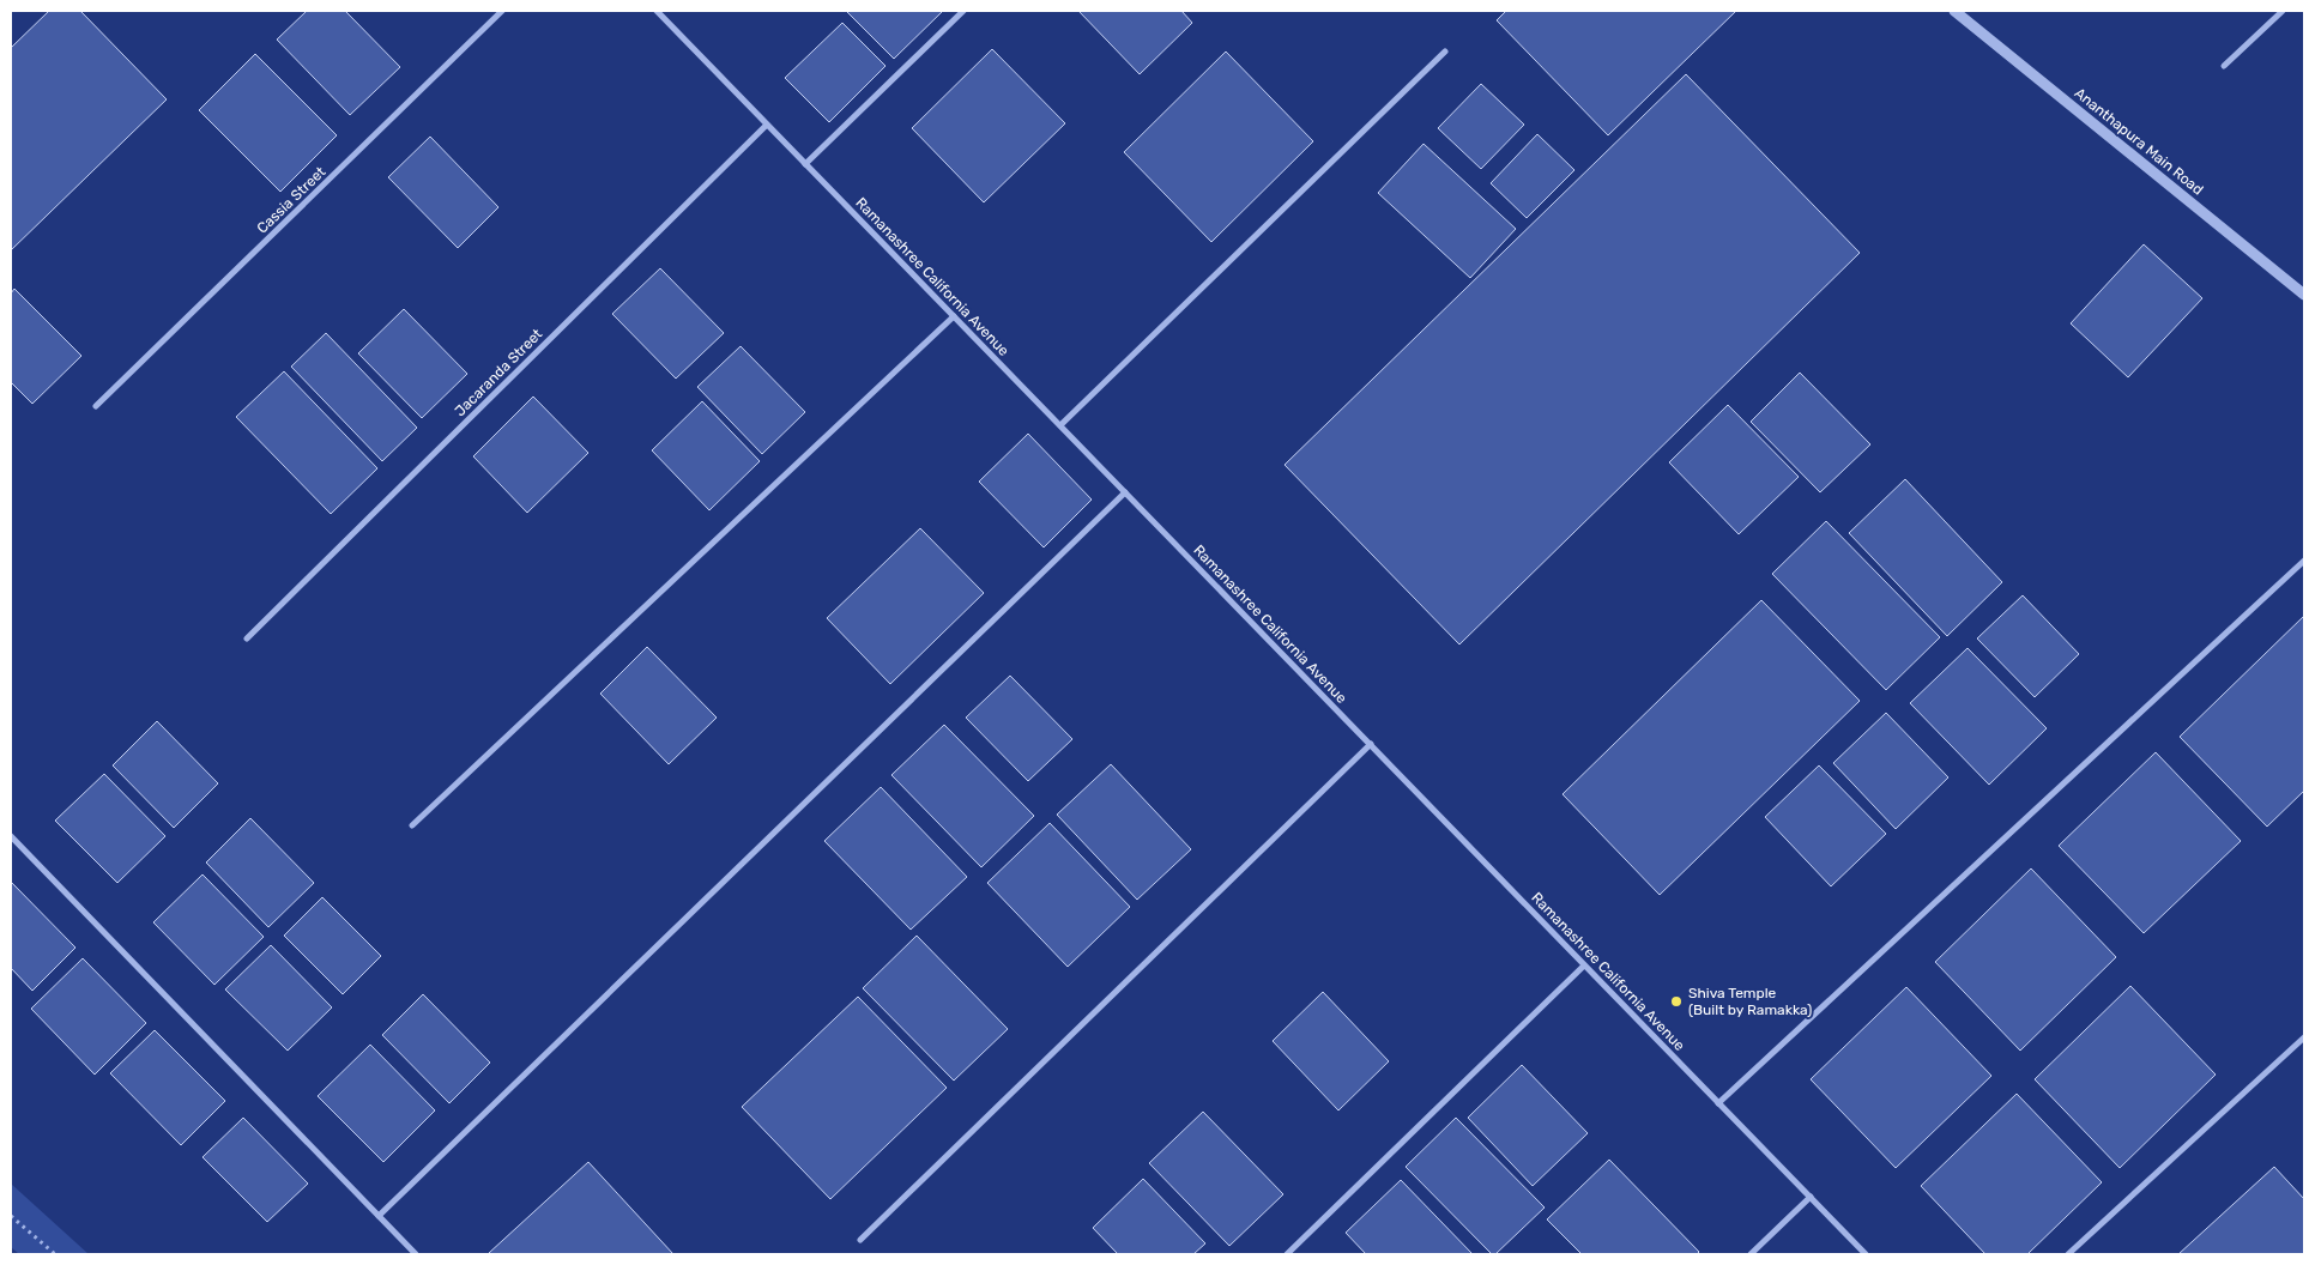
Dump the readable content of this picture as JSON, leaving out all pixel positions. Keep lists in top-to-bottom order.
{
  "streets": {
    "street": [
      "Ananthapura Main Road",
      "Cassia Street",
      "Ramanashree California Avenue",
      "Jacaranda Street"
    ]
  },
  "crossings": [
    ["Ramanashree California Avenue", "Jacaranda Street"]
  ],
  "places": ["Shiva Temple (Built by Ramakka)"]
}
